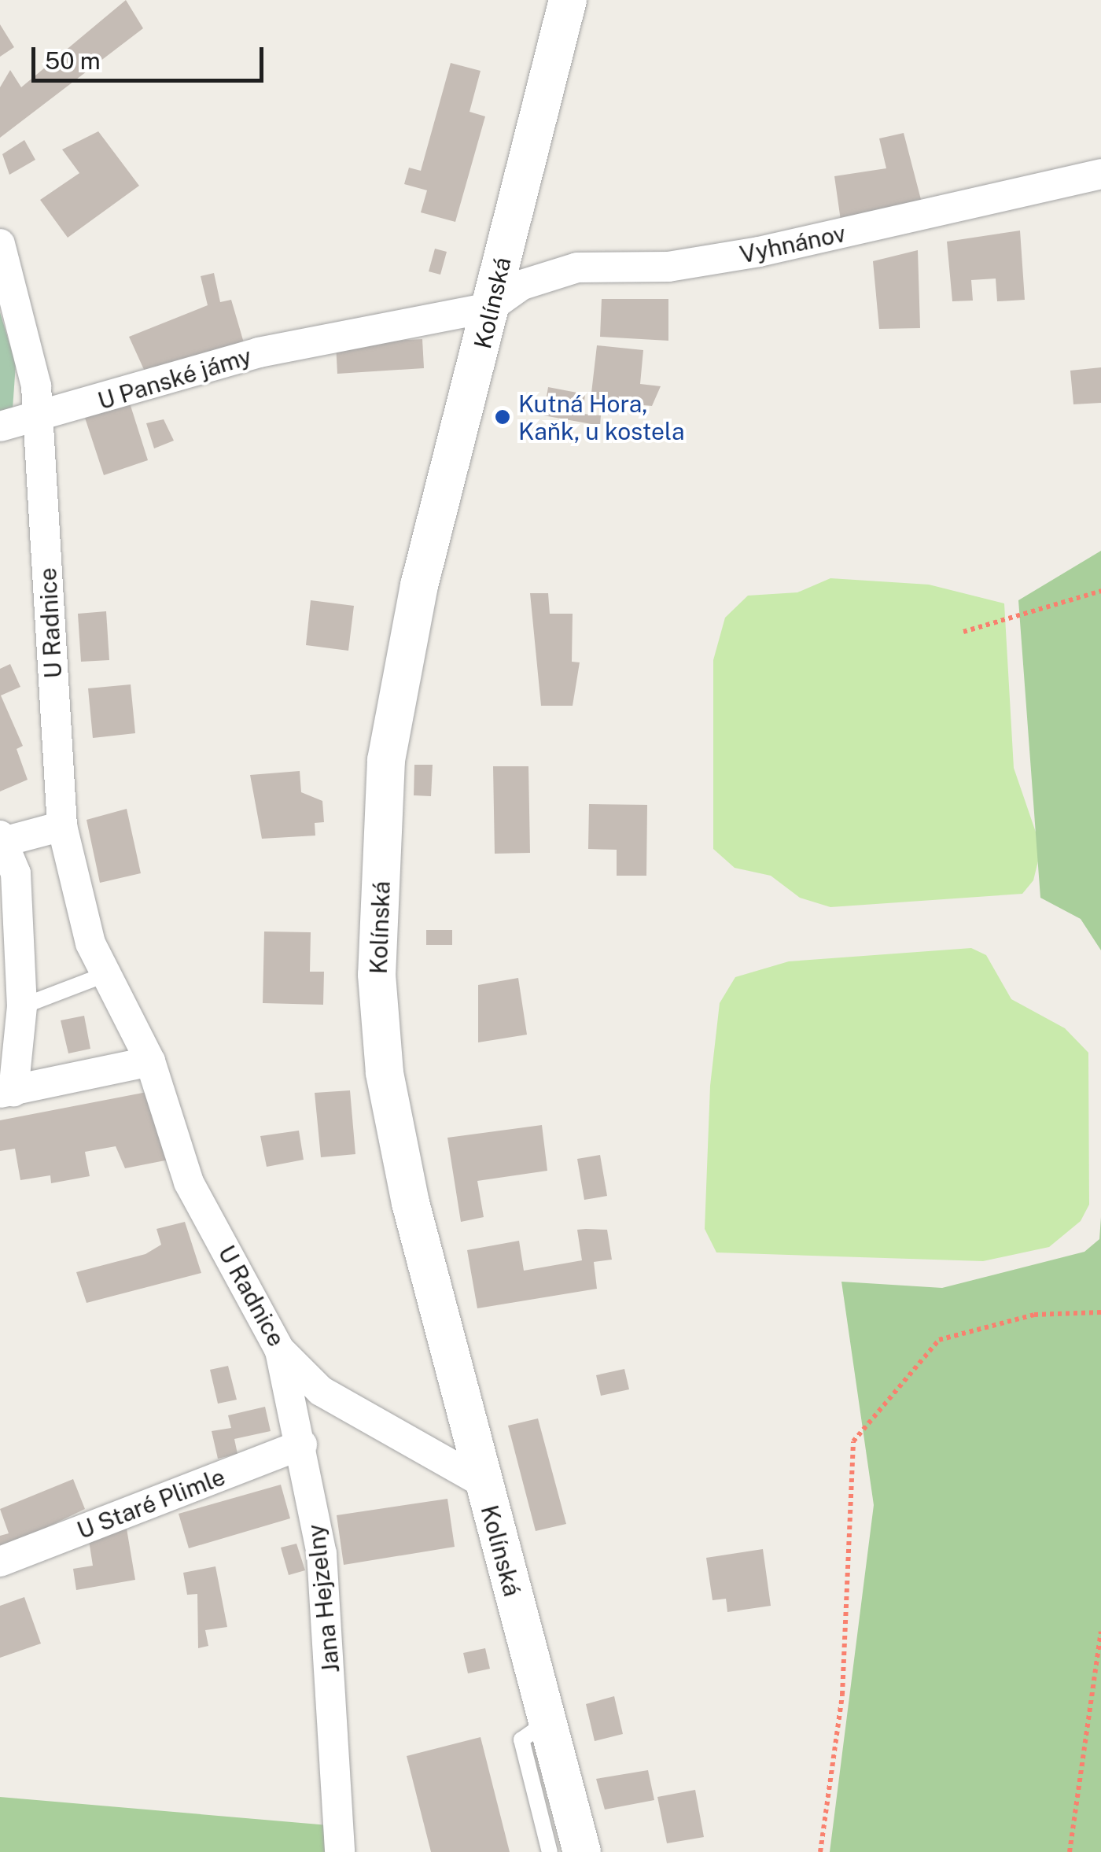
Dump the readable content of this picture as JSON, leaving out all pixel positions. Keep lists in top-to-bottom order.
{
  "streets": {
    "street": [
      "Vyhnánov",
      "Kolínská",
      "U Panské jámy",
      "U Radnice",
      "U Staré Plimle",
      "Jana Hejzelny"
    ]
  },
  "crossings": [
    ["Vyhnánov", "Kolínská"],
    ["Vyhnánov", "U Panské jámy"],
    ["Kolínská", "U Panské jámy"],
    ["Kolínská", "U Radnice"],
    ["U Panské jámy", "U Radnice"],
    ["U Radnice", "Jana Hejzelny"],
    ["U Staré Plimle", "Jana Hejzelny"]
  ],
  "places": ["Kutná Hora, Kaňk, u kostela"],
  "scale_bar": "50 m"
}
